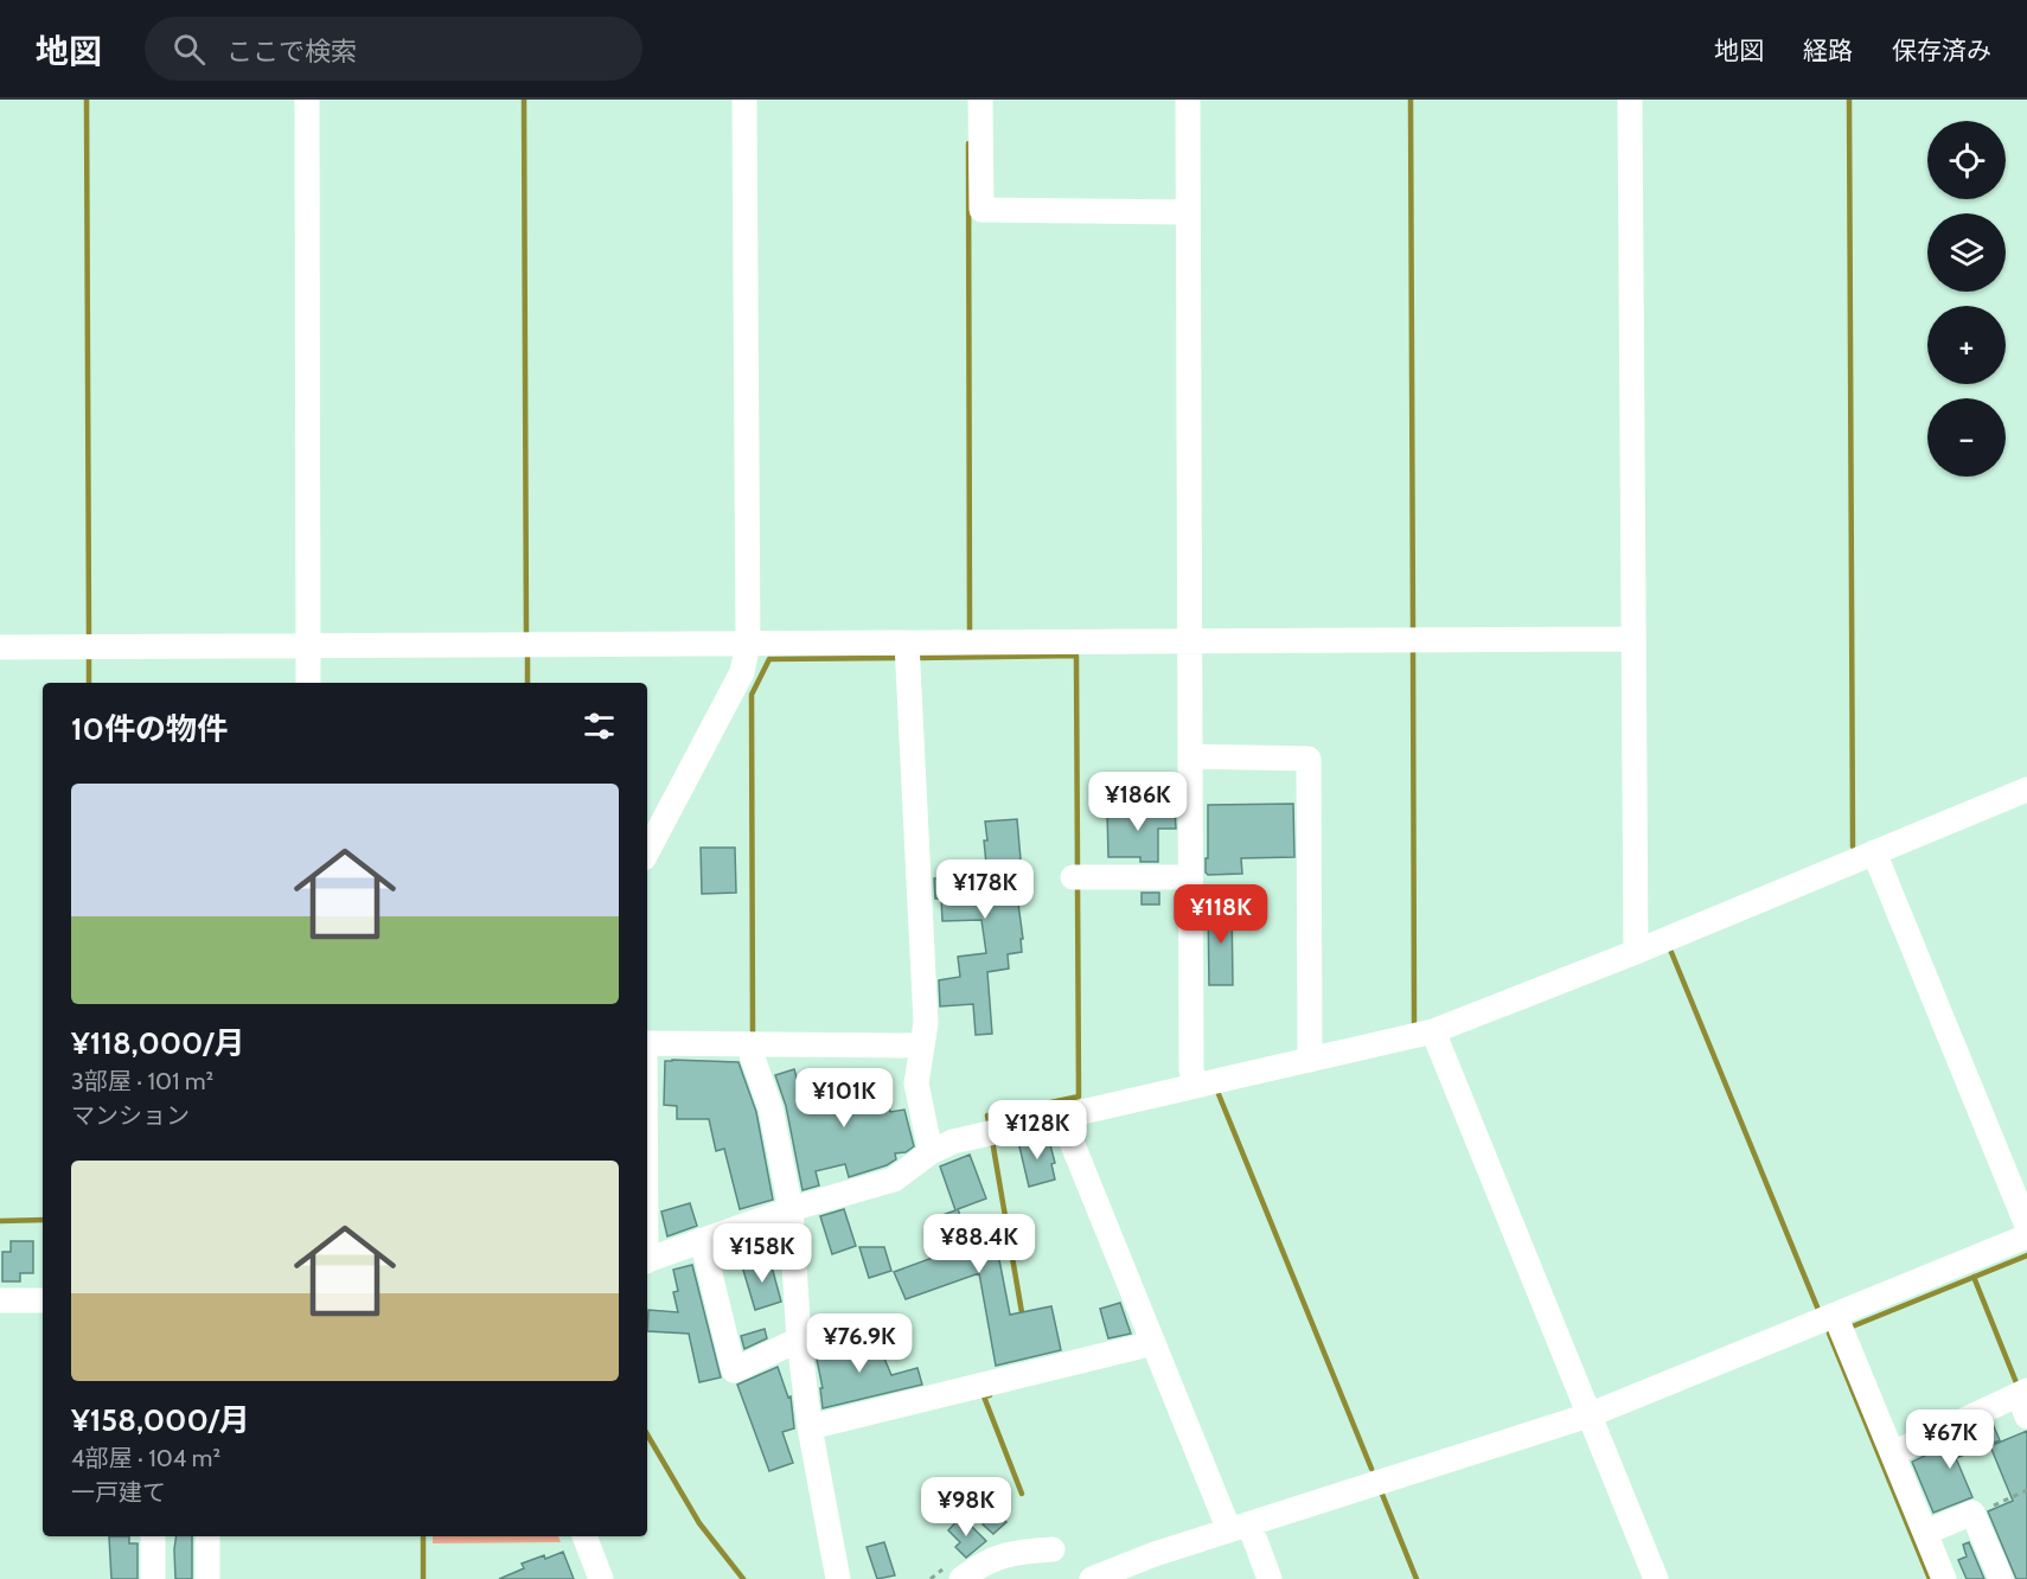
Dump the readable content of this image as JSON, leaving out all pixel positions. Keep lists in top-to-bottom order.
{
  "page": {
    "header": "地図",
    "search": "ここで検索",
    "nav": ["地図", "経路", "保存済み"],
    "map_buttons": ["+", "−"],
    "heading": "10件の物件",
    "list": [
      {
        "name": "¥118,000/月",
        "note": "3部屋 · 101 m² · マンション"
      },
      {
        "name": "¥158,000/月",
        "note": "4部屋 · 104 m² · 一戸建て"
      }
    ],
    "price": [
      "¥186K",
      "¥178K",
      "¥118K",
      "¥101K",
      "¥128K",
      "¥88.4K",
      "¥158K",
      "¥76.9K",
      "¥67K",
      "¥98K"
    ]
  }
}
